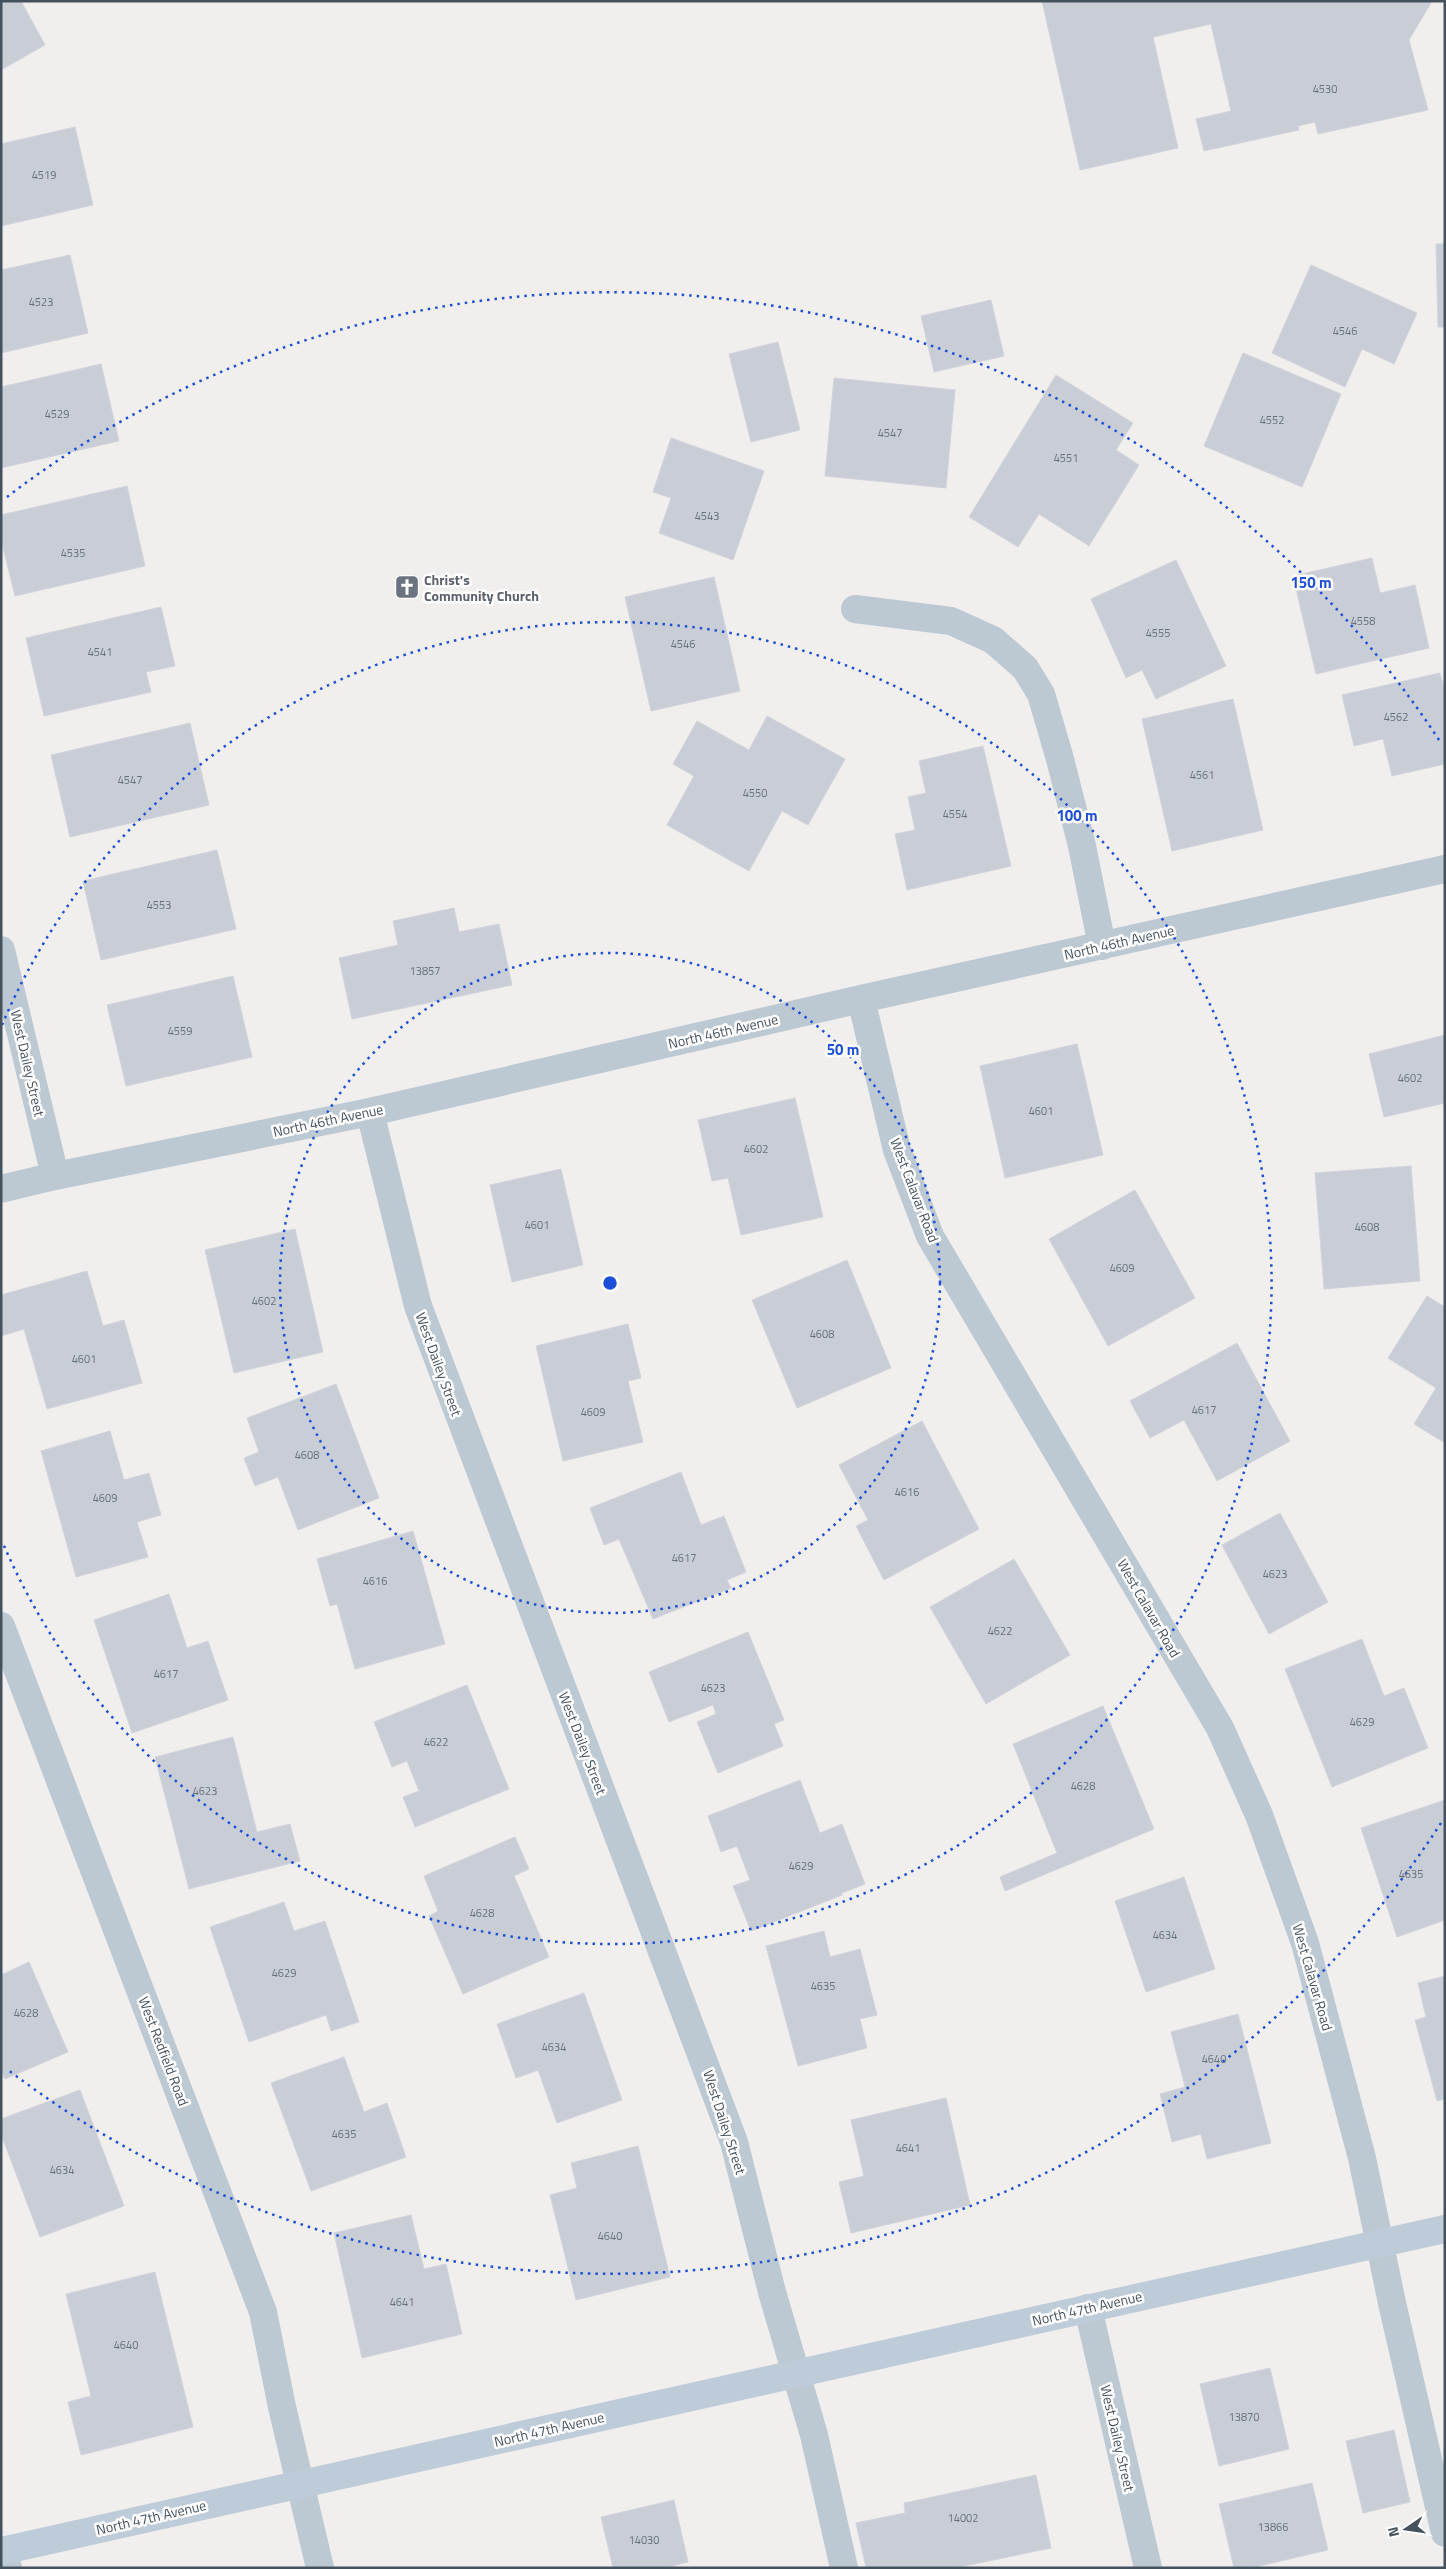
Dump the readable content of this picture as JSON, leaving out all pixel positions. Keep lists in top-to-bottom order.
{
  "streets": {
    "street": [
      "North 46th Avenue",
      "West Dailey Street",
      "West Calavar Road",
      "West Redfield Road",
      "North 47th Avenue"
    ]
  },
  "crossings": [
    ["North 46th Avenue", "West Dailey Street"],
    ["North 46th Avenue", "West Calavar Road"],
    ["West Dailey Street", "North 47th Avenue"],
    ["West Calavar Road", "North 47th Avenue"],
    ["West Redfield Road", "North 47th Avenue"]
  ],
  "places": {
    "church": ["Christ's Community Church"]
  },
  "house_numbers": [
    "4530",
    "4519",
    "4523",
    "4546",
    "4529",
    "4552",
    "4547",
    "4551",
    "4543",
    "4535",
    "4558",
    "4555",
    "4546",
    "4541",
    "4562",
    "4561",
    "4547",
    "4550",
    "4554",
    "4553",
    "13857",
    "4559",
    "4602",
    "4601",
    "4602",
    "4601",
    "4608",
    "4609",
    "4602",
    "4608",
    "4601",
    "4617",
    "4609",
    "4608",
    "4616",
    "4609",
    "4617",
    "4623",
    "4616",
    "4622",
    "4617",
    "4623",
    "4629",
    "4622",
    "4628",
    "4623",
    "4629",
    "4635",
    "4628",
    "4634",
    "4629",
    "4635",
    "4628",
    "4634",
    "4640",
    "4635",
    "4641",
    "4634",
    "4640",
    "4641",
    "4640",
    "13870",
    "14002",
    "13866",
    "14030"
  ],
  "north": "left",
  "rings": ["150 m", "100 m", "50 m"]
}
